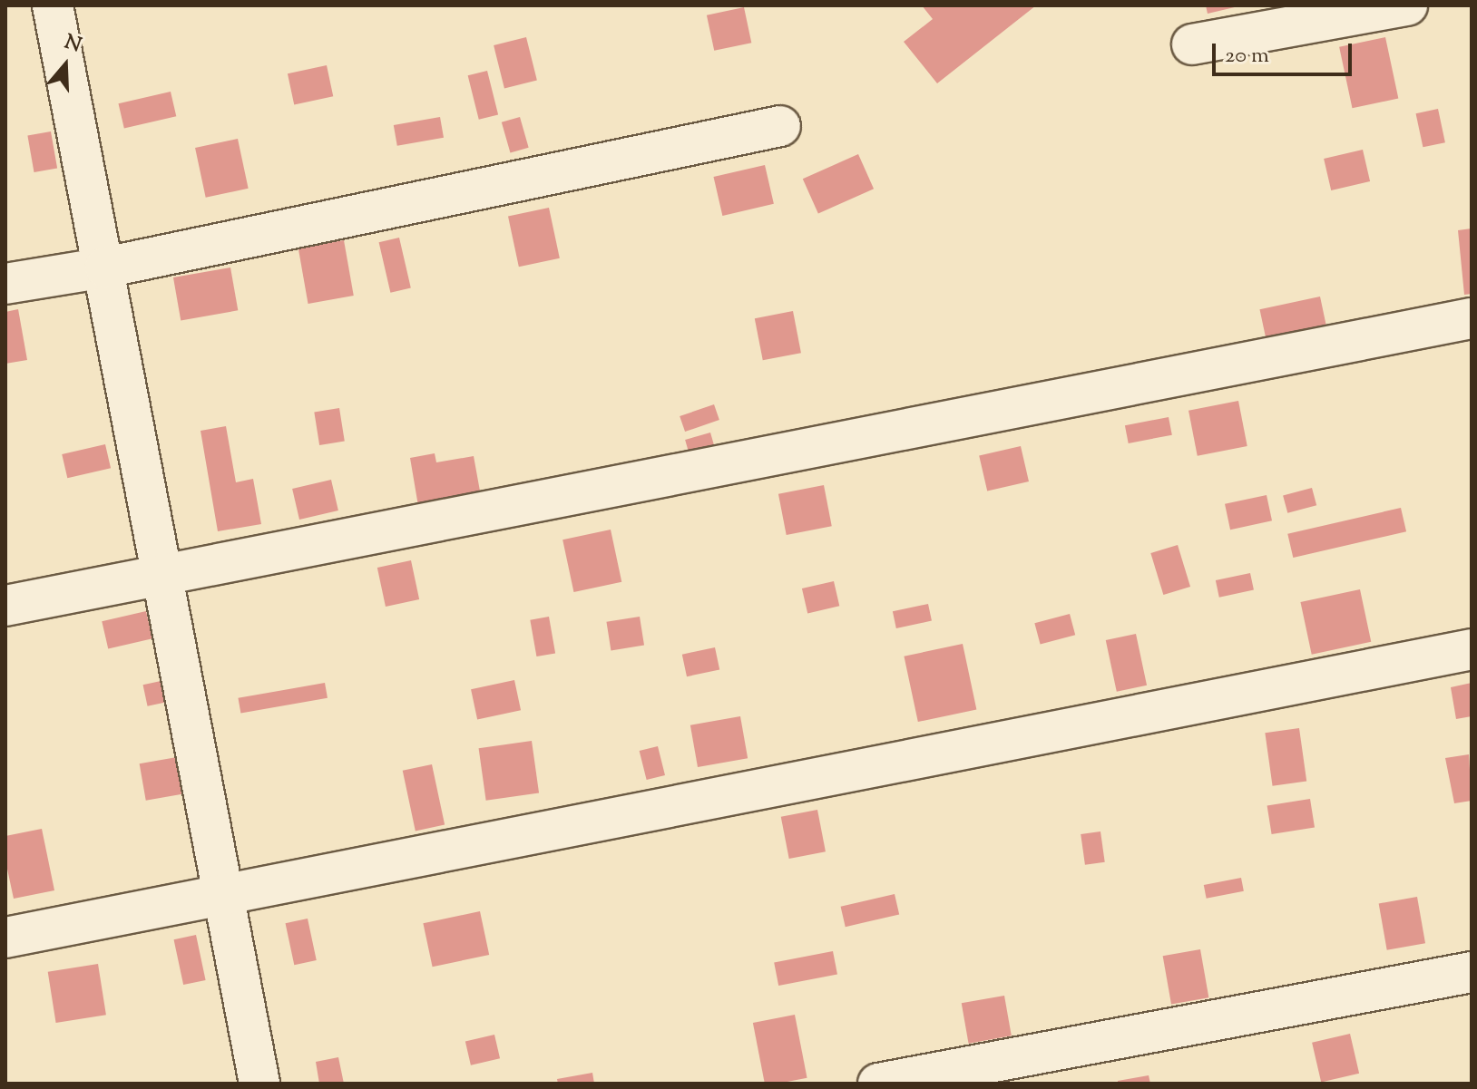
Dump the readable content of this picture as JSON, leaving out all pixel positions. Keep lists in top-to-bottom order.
{
  "scale_bar": "20 m",
  "north": "top"
}
